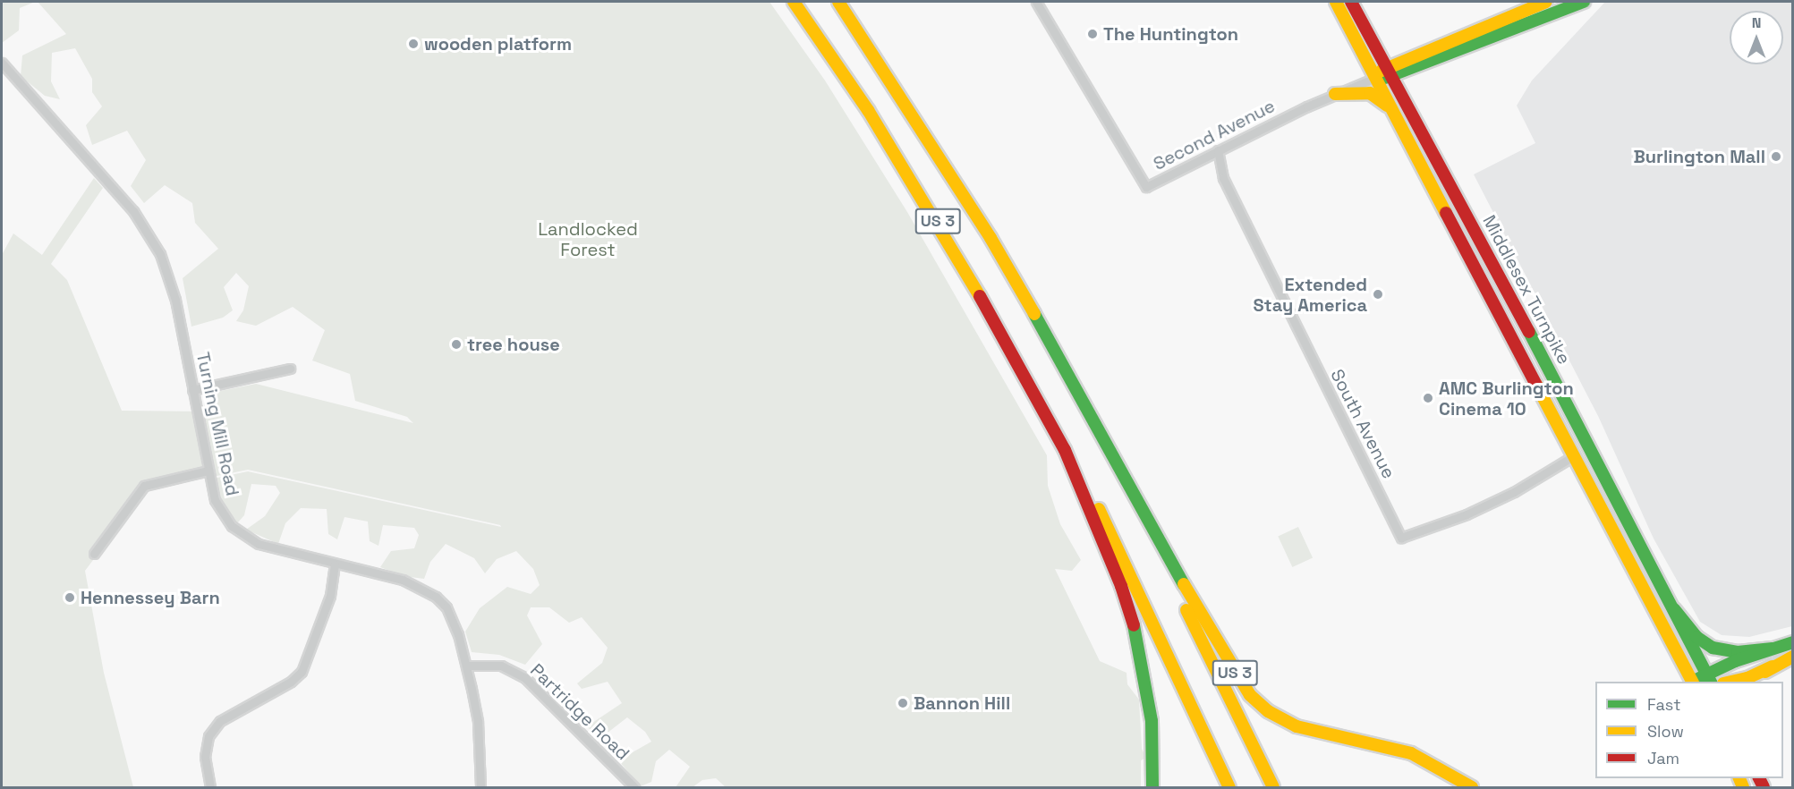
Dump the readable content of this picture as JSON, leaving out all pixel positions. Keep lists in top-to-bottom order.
{
  "streets": {
    "main road": ["US 3", "Middlesex Turnpike"],
    "street": [
      "Second Avenue",
      "Turning Mill Road",
      "South Avenue",
      "Partridge Road"
    ]
  },
  "crossings": [
    ["Second Avenue", "Middlesex Turnpike"],
    ["Second Avenue", "South Avenue"],
    ["Middlesex Turnpike", "South Avenue"],
    ["Turning Mill Road", "Partridge Road"]
  ],
  "parks": ["Landlocked Forest"],
  "places": [
    "The Huntington",
    "wooden platform",
    "Burlington Mall",
    "Extended Stay America",
    "tree house",
    "AMC Burlington Cinema 10",
    "Hennessey Barn",
    "Bannon Hill"
  ],
  "legend": ["Fast", "Slow", "Jam"],
  "north": "top"
}
